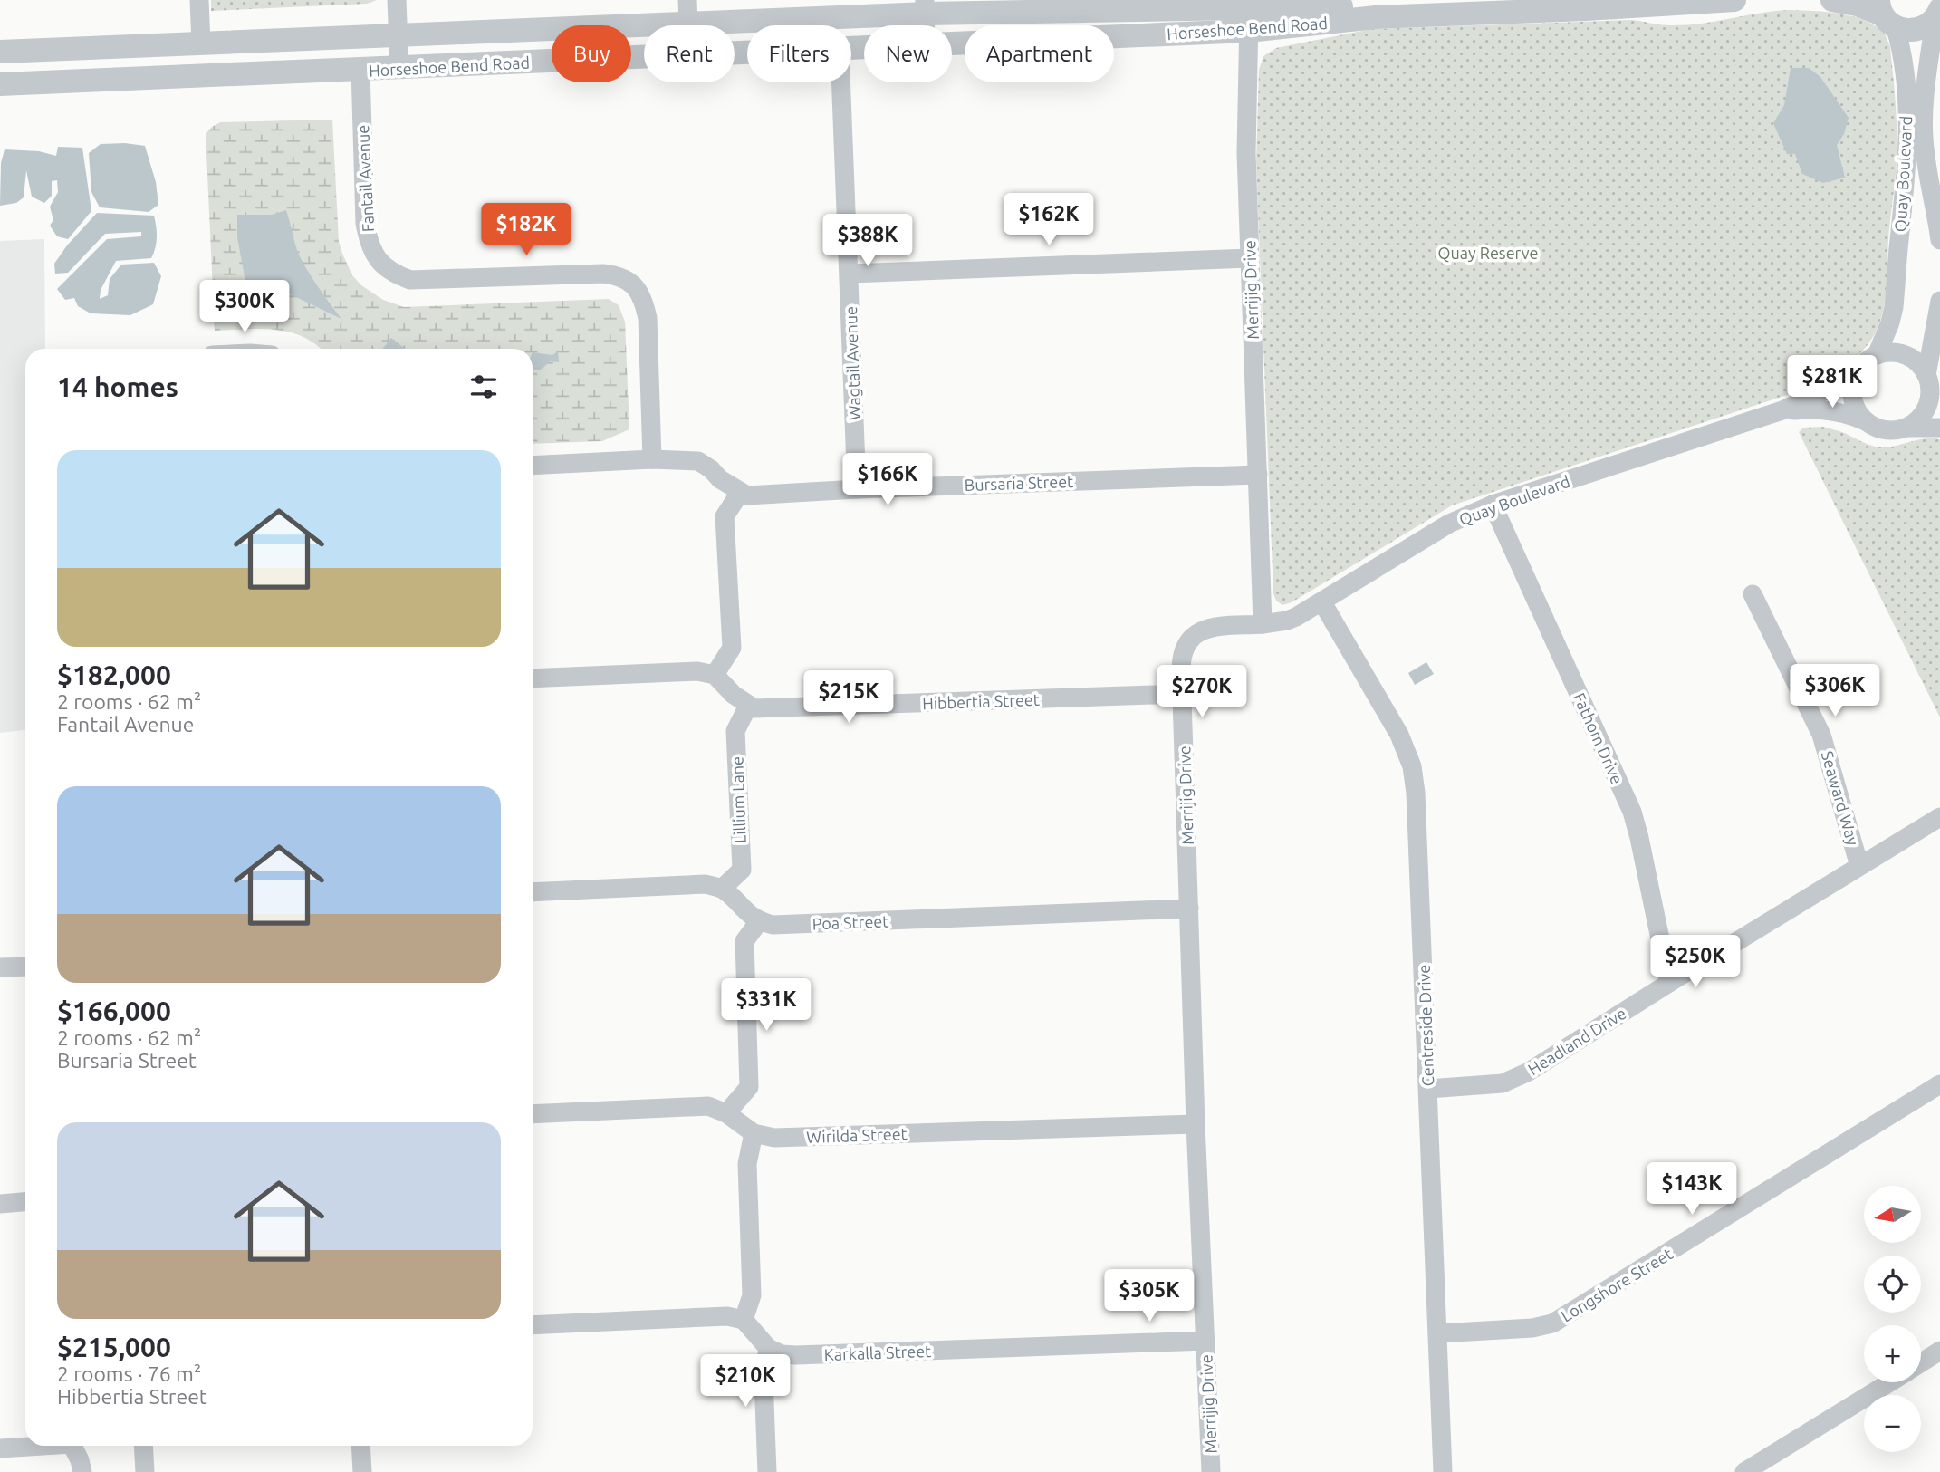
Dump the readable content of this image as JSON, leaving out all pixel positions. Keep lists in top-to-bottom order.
{
  "streets": {
    "street": [
      "Horseshoe Bend Road",
      "Quay Boulevard",
      "Fantail Avenue",
      "Merrijig Drive",
      "Wagtail Avenue",
      "Bursaria Street",
      "Hibbertia Street",
      "Fathom Drive",
      "Seaward Way",
      "Lillium Lane",
      "Poa Street",
      "Centreside Drive",
      "Headland Drive",
      "Wirilda Street",
      "Longshore Street",
      "Karkalla Street"
    ]
  },
  "crossings": [
    ["Horseshoe Bend Road", "Fantail Avenue"],
    ["Horseshoe Bend Road", "Merrijig Drive"],
    ["Quay Boulevard", "Merrijig Drive"],
    ["Quay Boulevard", "Fathom Drive"],
    ["Quay Boulevard", "Centreside Drive"],
    ["Merrijig Drive", "Bursaria Street"],
    ["Merrijig Drive", "Hibbertia Street"],
    ["Merrijig Drive", "Poa Street"],
    ["Merrijig Drive", "Wirilda Street"],
    ["Merrijig Drive", "Karkalla Street"],
    ["Wagtail Avenue", "Bursaria Street"],
    ["Hibbertia Street", "Lillium Lane"],
    ["Fathom Drive", "Headland Drive"],
    ["Seaward Way", "Headland Drive"],
    ["Centreside Drive", "Headland Drive"],
    ["Centreside Drive", "Longshore Street"]
  ],
  "parks": ["Quay Reserve"],
  "north": "left",
  "page": {
    "chip": [
      "Buy",
      "Rent",
      "Filters",
      "New",
      "Apartment"
    ],
    "price": [
      "$162K",
      "$182K",
      "$388K",
      "$300K",
      "$281K",
      "$166K",
      "$306K",
      "$270K",
      "$215K",
      "$250K",
      "$331K",
      "$143K",
      "$305K",
      "$210K"
    ],
    "heading": "14 homes",
    "list": [
      {
        "name": "$182,000",
        "note": "2 rooms · 62 m² · Fantail Avenue"
      },
      {
        "name": "$166,000",
        "note": "2 rooms · 62 m² · Bursaria Street"
      },
      {
        "name": "$215,000",
        "note": "2 rooms · 76 m² · Hibbertia Street"
      }
    ],
    "map_buttons": ["+", "−"]
  }
}
